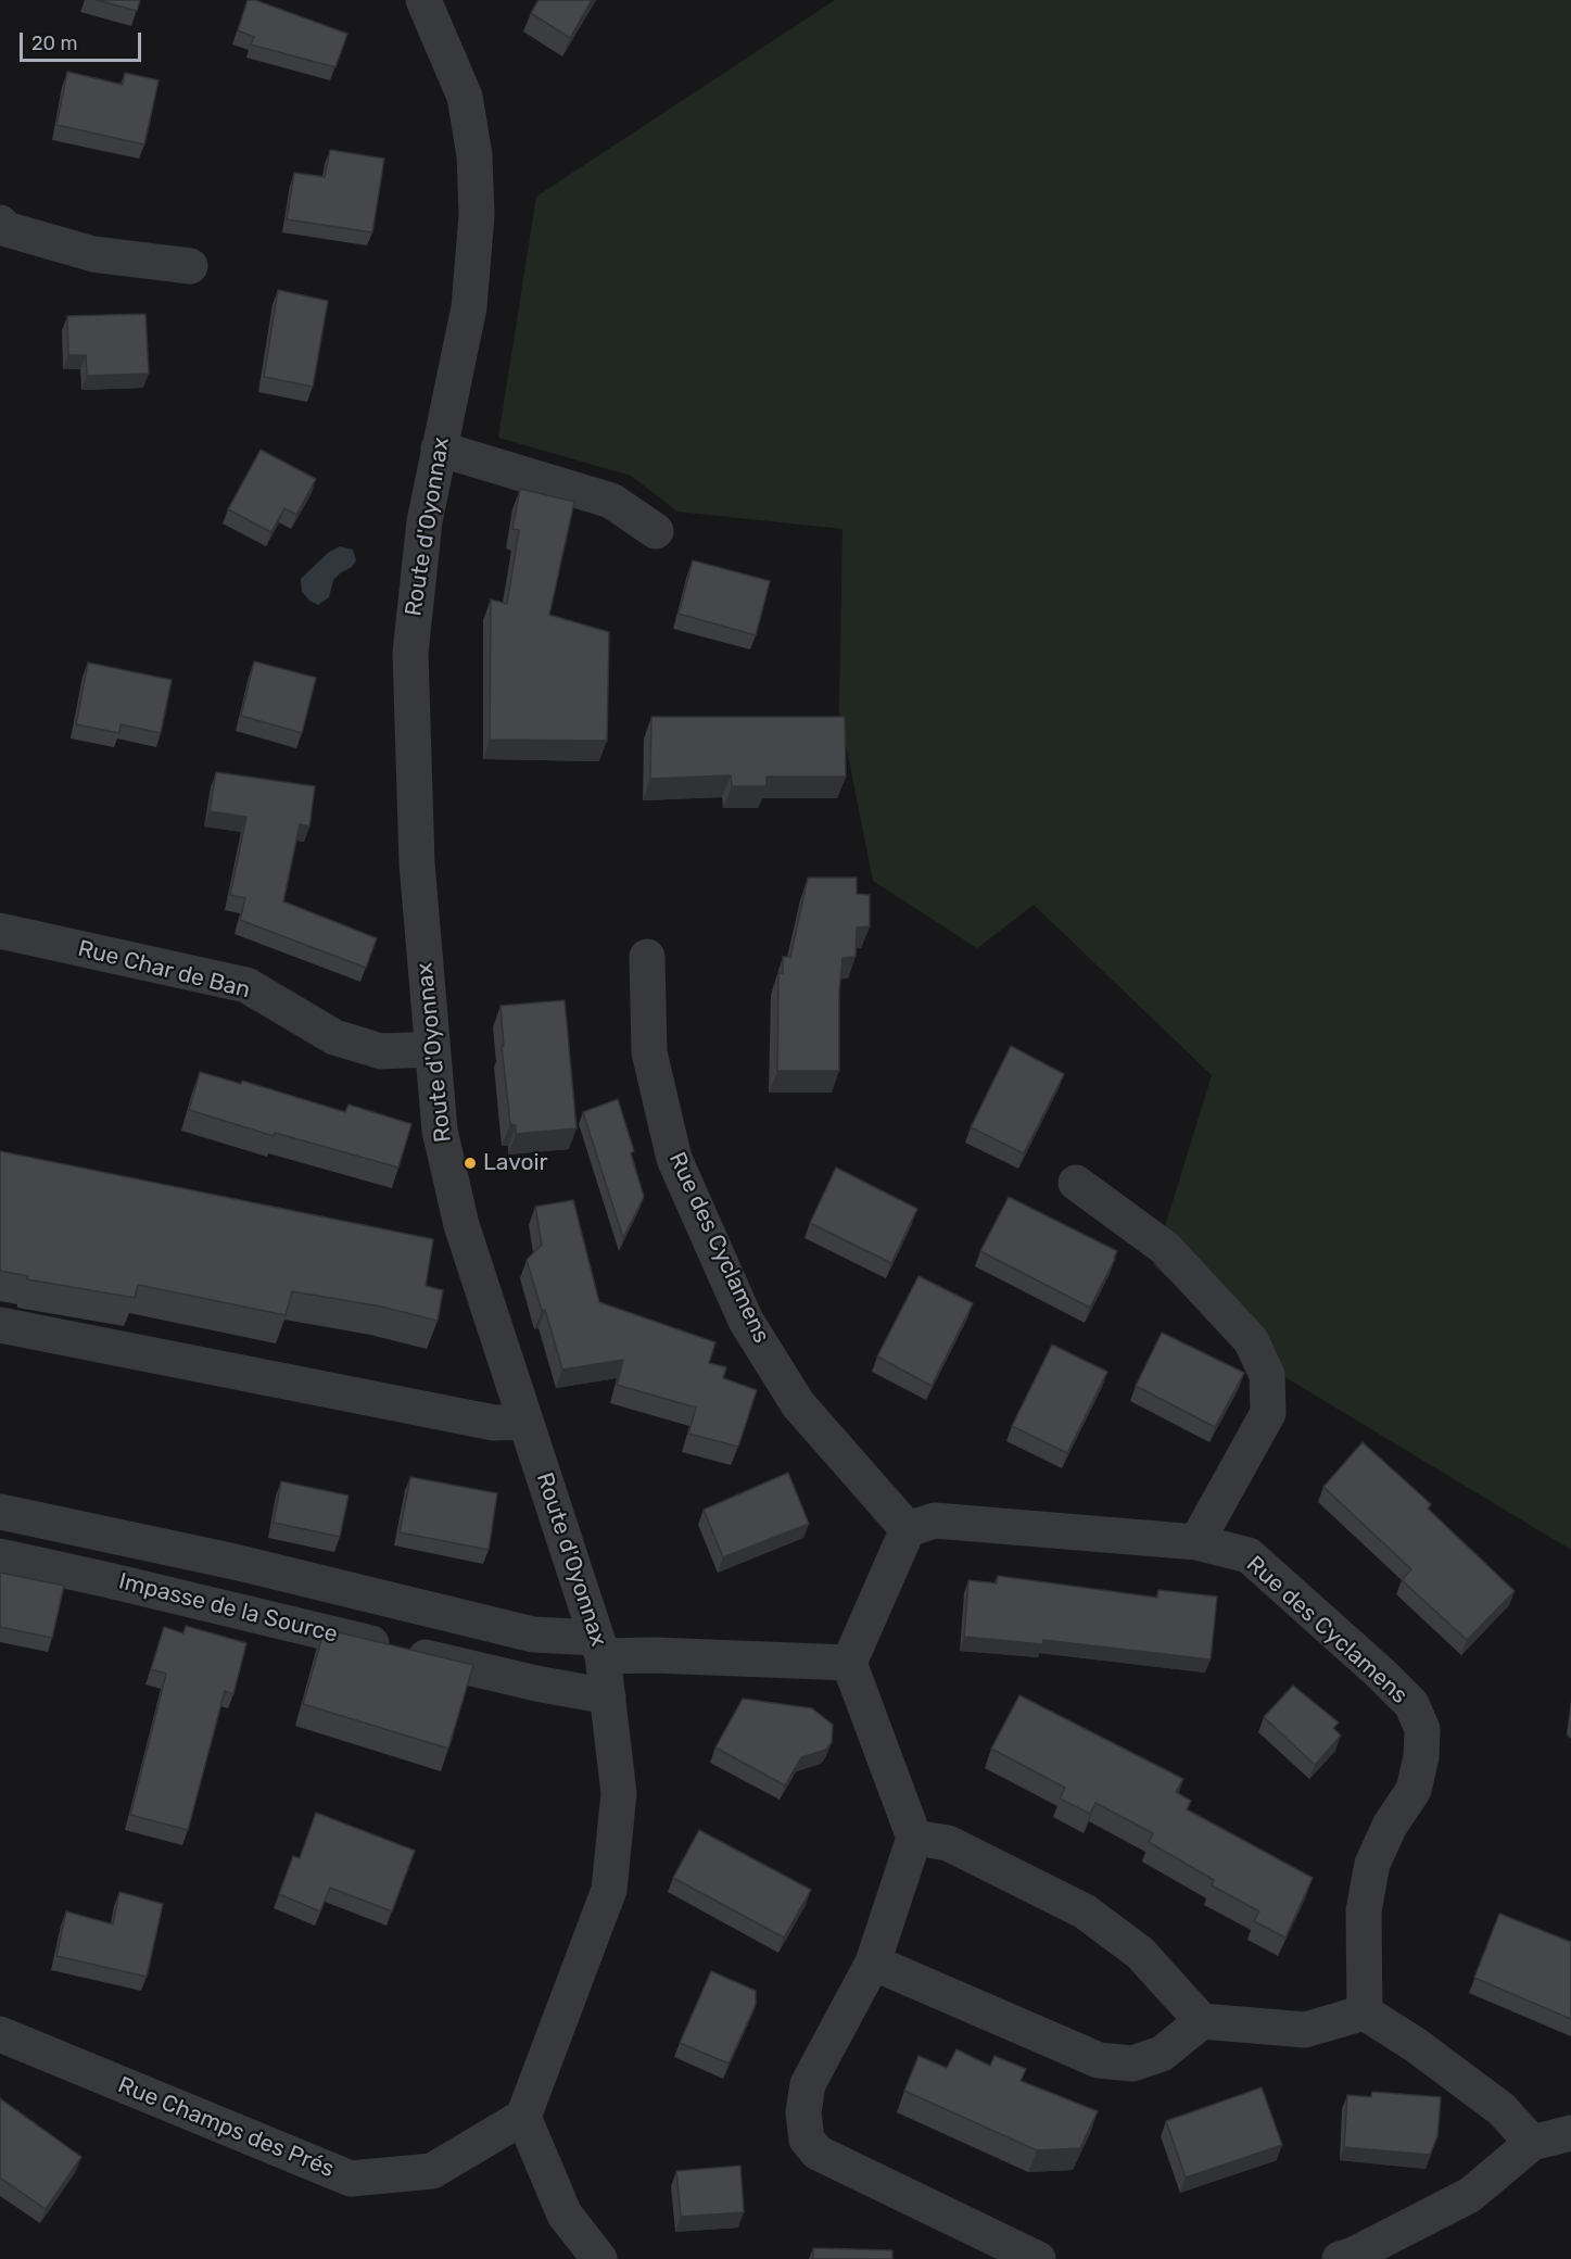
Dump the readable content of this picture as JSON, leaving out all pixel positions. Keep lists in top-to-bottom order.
{
  "streets": {
    "street": [
      "Route d'Oyonnax",
      "Rue Char de Ban",
      "Rue des Cyclamens",
      "Impasse de la Source",
      "Rue Champs des Prés"
    ]
  },
  "crossings": [
    ["Route d'Oyonnax", "Rue Char de Ban"],
    ["Route d'Oyonnax", "Impasse de la Source"],
    ["Route d'Oyonnax", "Rue Champs des Prés"]
  ],
  "places": ["Lavoir"],
  "scale_bar": "20 m"
}
